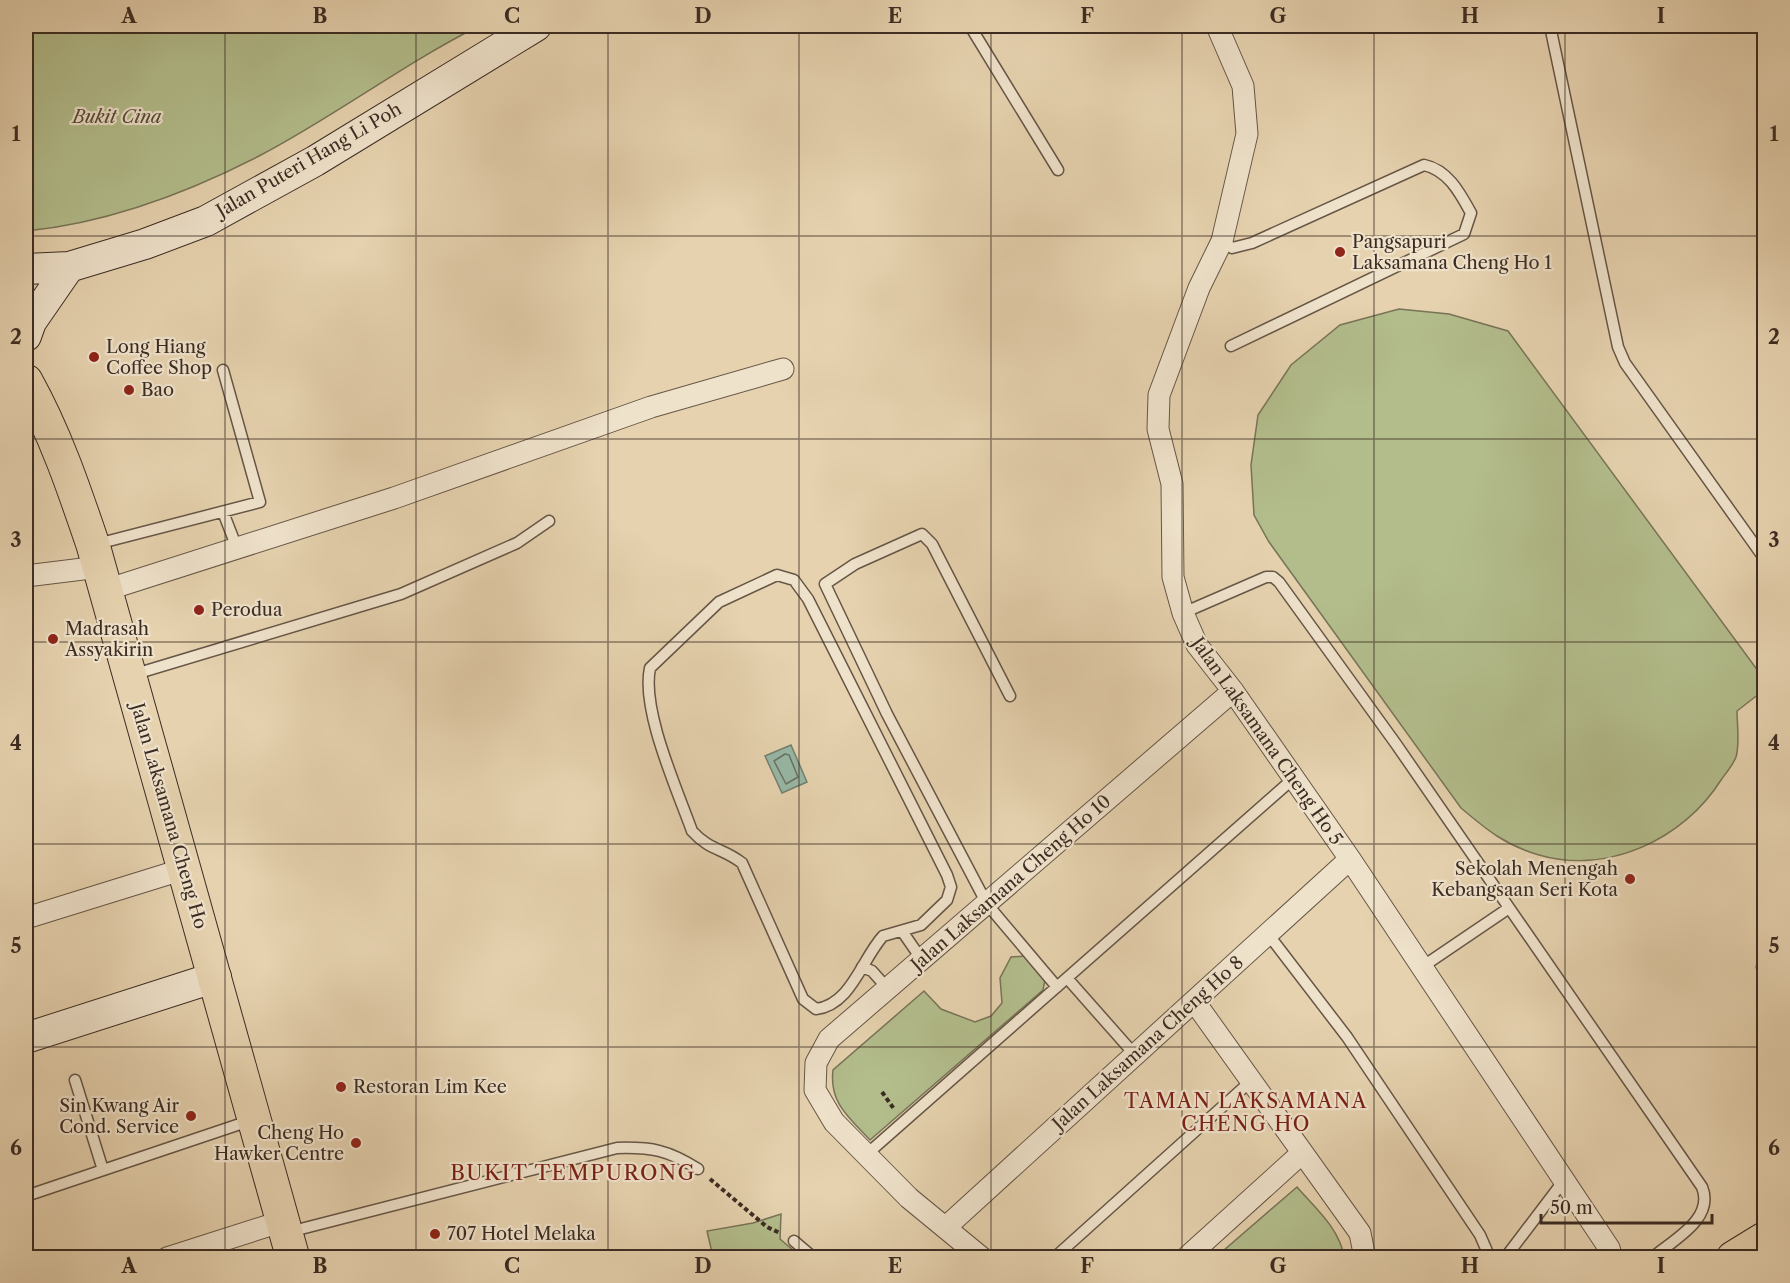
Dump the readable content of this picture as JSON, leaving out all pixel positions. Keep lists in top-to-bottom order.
{
  "streets": {
    "main road": ["Jalan Laksamana Cheng Ho"],
    "street": [
      "Jalan Puteri Hang Li Poh",
      "Jalan Laksamana Cheng Ho 5",
      "Jalan Laksamana Cheng Ho 10",
      "Jalan Laksamana Cheng Ho 8"
    ]
  },
  "crossings": [
    ["Jalan Laksamana Cheng Ho 5", "Jalan Laksamana Cheng Ho 10"],
    ["Jalan Laksamana Cheng Ho 5", "Jalan Laksamana Cheng Ho 8"]
  ],
  "districts": ["TAMAN LAKSAMANA CHENG HO", "BUKIT TEMPURONG"],
  "parks": ["Bukit Cina"],
  "places": [
    "Pangsapuri Laksamana Cheng Ho 1",
    "Long Hiang Coffee Shop",
    "Bao",
    "Perodua",
    "Madrasah Assyakirin",
    "Sekolah Menengah Kebangsaan Seri Kota",
    "Restoran Lim Kee",
    "Sin Kwang Air Cond. Service",
    "Cheng Ho Hawker Centre",
    "707 Hotel Melaka"
  ],
  "scale_bar": "50 m",
  "grid": {
    "columns": [
      "A",
      "B",
      "C",
      "D",
      "E",
      "F",
      "G",
      "H",
      "I"
    ],
    "rows": [
      "1",
      "2",
      "3",
      "4",
      "5",
      "6"
    ]
  }
}
